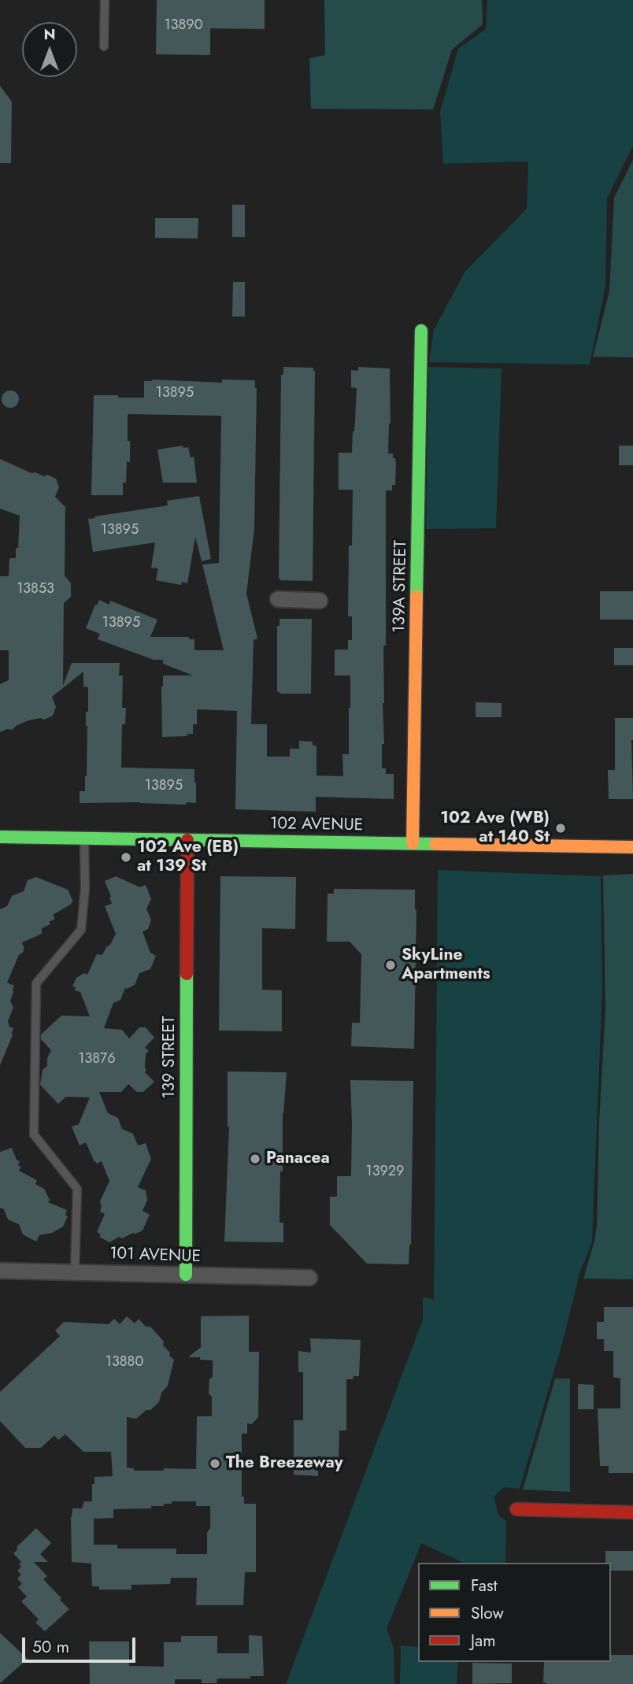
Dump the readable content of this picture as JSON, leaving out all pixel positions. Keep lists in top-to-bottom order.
{
  "streets": {
    "street": [
      "139A STREET",
      "102 AVENUE",
      "139 STREET",
      "101 AVENUE"
    ]
  },
  "crossings": [
    ["139A STREET", "102 AVENUE"],
    ["102 AVENUE", "139 STREET"],
    ["139 STREET", "101 AVENUE"]
  ],
  "places": [
    "102 Ave (WB) at 140 St",
    "102 Ave (EB) at 139 St",
    "SkyLine Apartments",
    "Panacea",
    "The Breezeway"
  ],
  "house_numbers": [
    "13890",
    "13895",
    "13895",
    "13853",
    "13895",
    "13895",
    "13876",
    "13929",
    "13880"
  ],
  "legend": ["Fast", "Slow", "Jam"],
  "scale_bar": "50 m",
  "north": "top"
}
